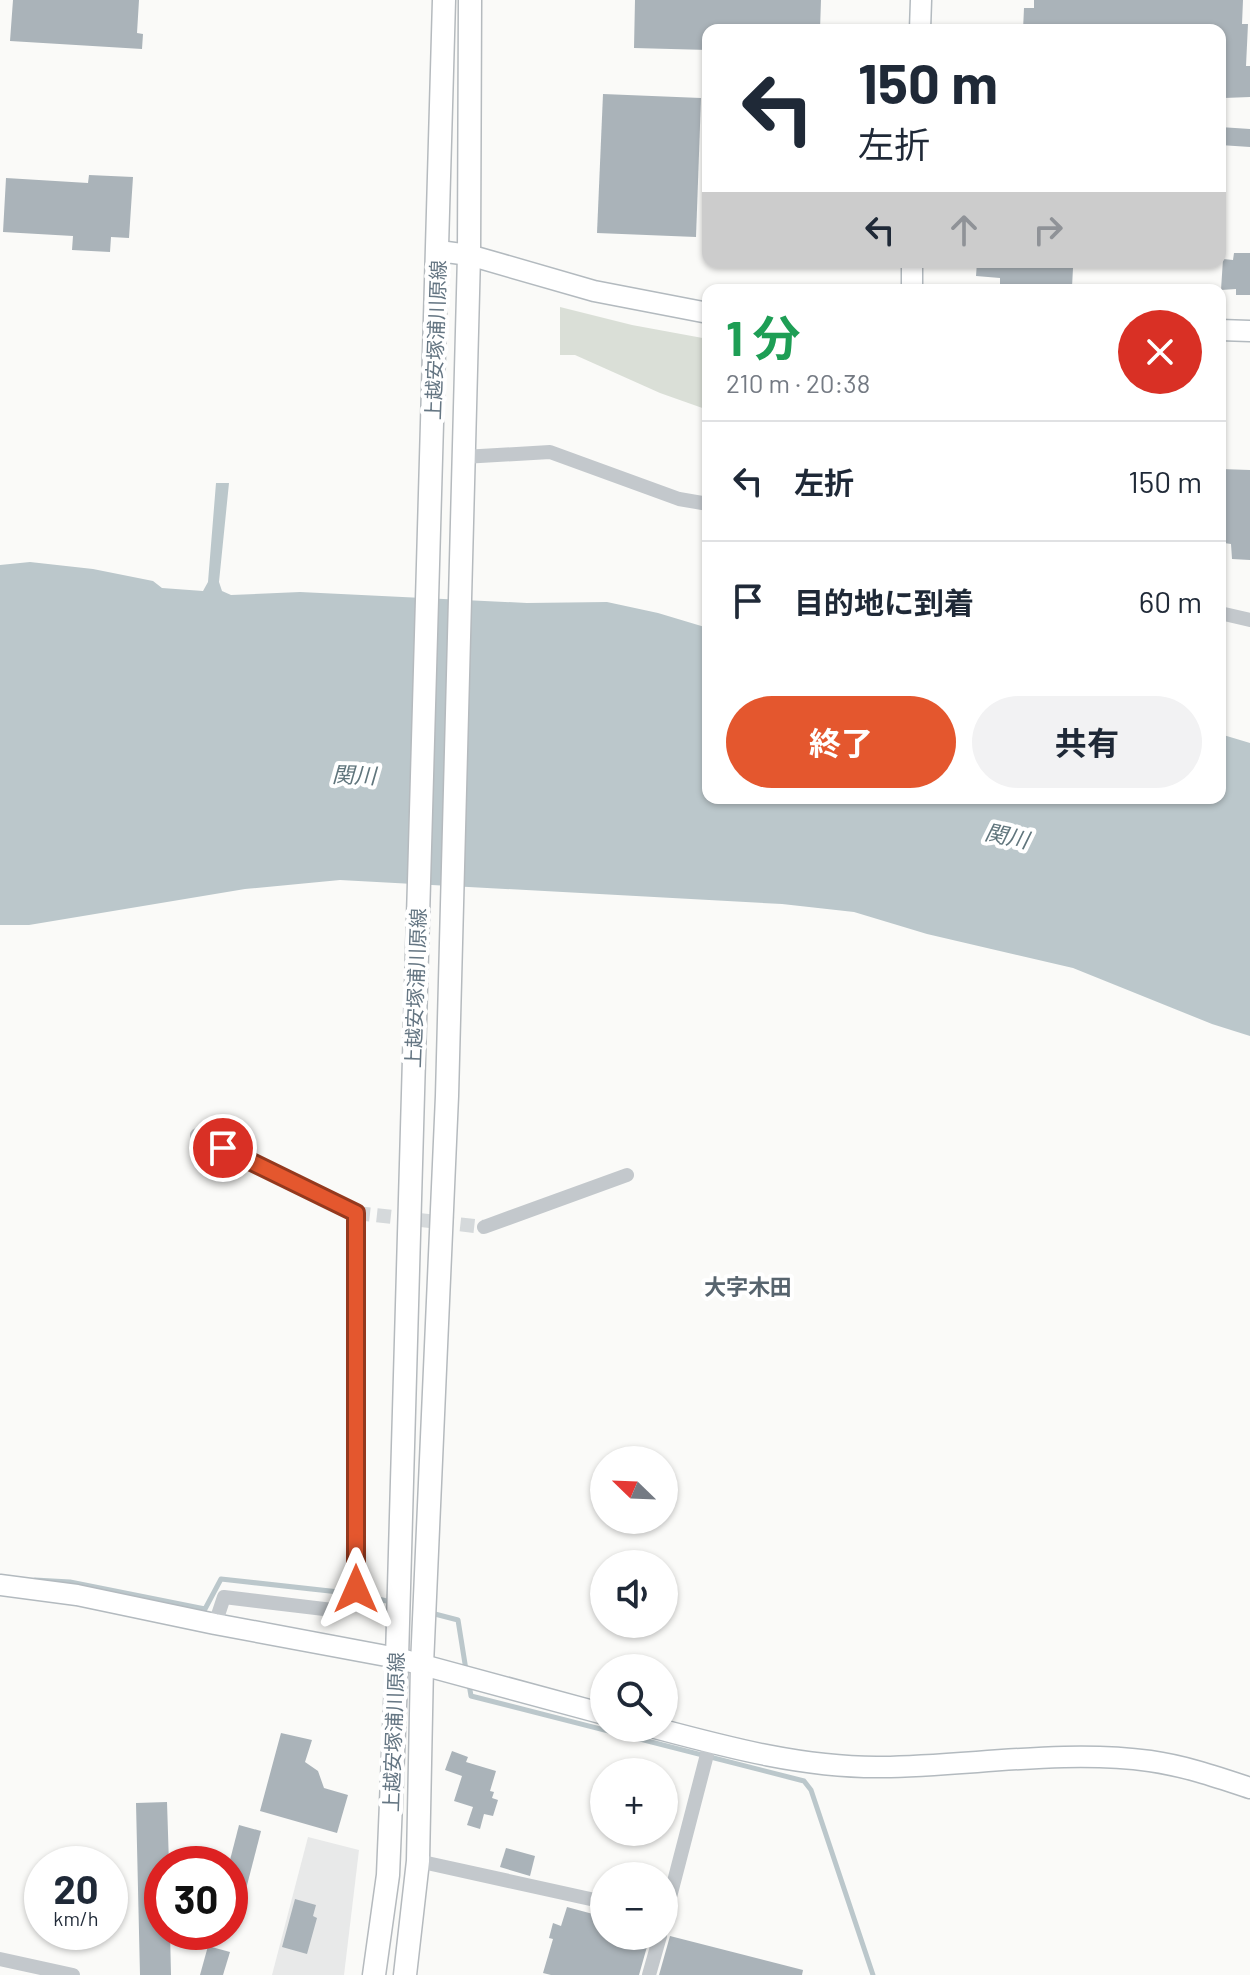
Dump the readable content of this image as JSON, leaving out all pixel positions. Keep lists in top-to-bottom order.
{
  "streets": {
    "main road": ["上越安塚浦川原線"]
  },
  "districts": ["大字木田"],
  "water": ["関川"],
  "north": "top left",
  "page": {
    "turn": ["150 m", "左折"],
    "heading": ["1 分", "210 m · 20:38"],
    "list": [
      {
        "name": "左折",
        "value": "150 m"
      },
      {
        "name": "目的地に到着",
        "value": "60 m"
      }
    ],
    "buttons": ["終了", "共有"],
    "map_buttons": ["+", "−"],
    "speed": "20 km/h",
    "limit": "30"
  }
}
